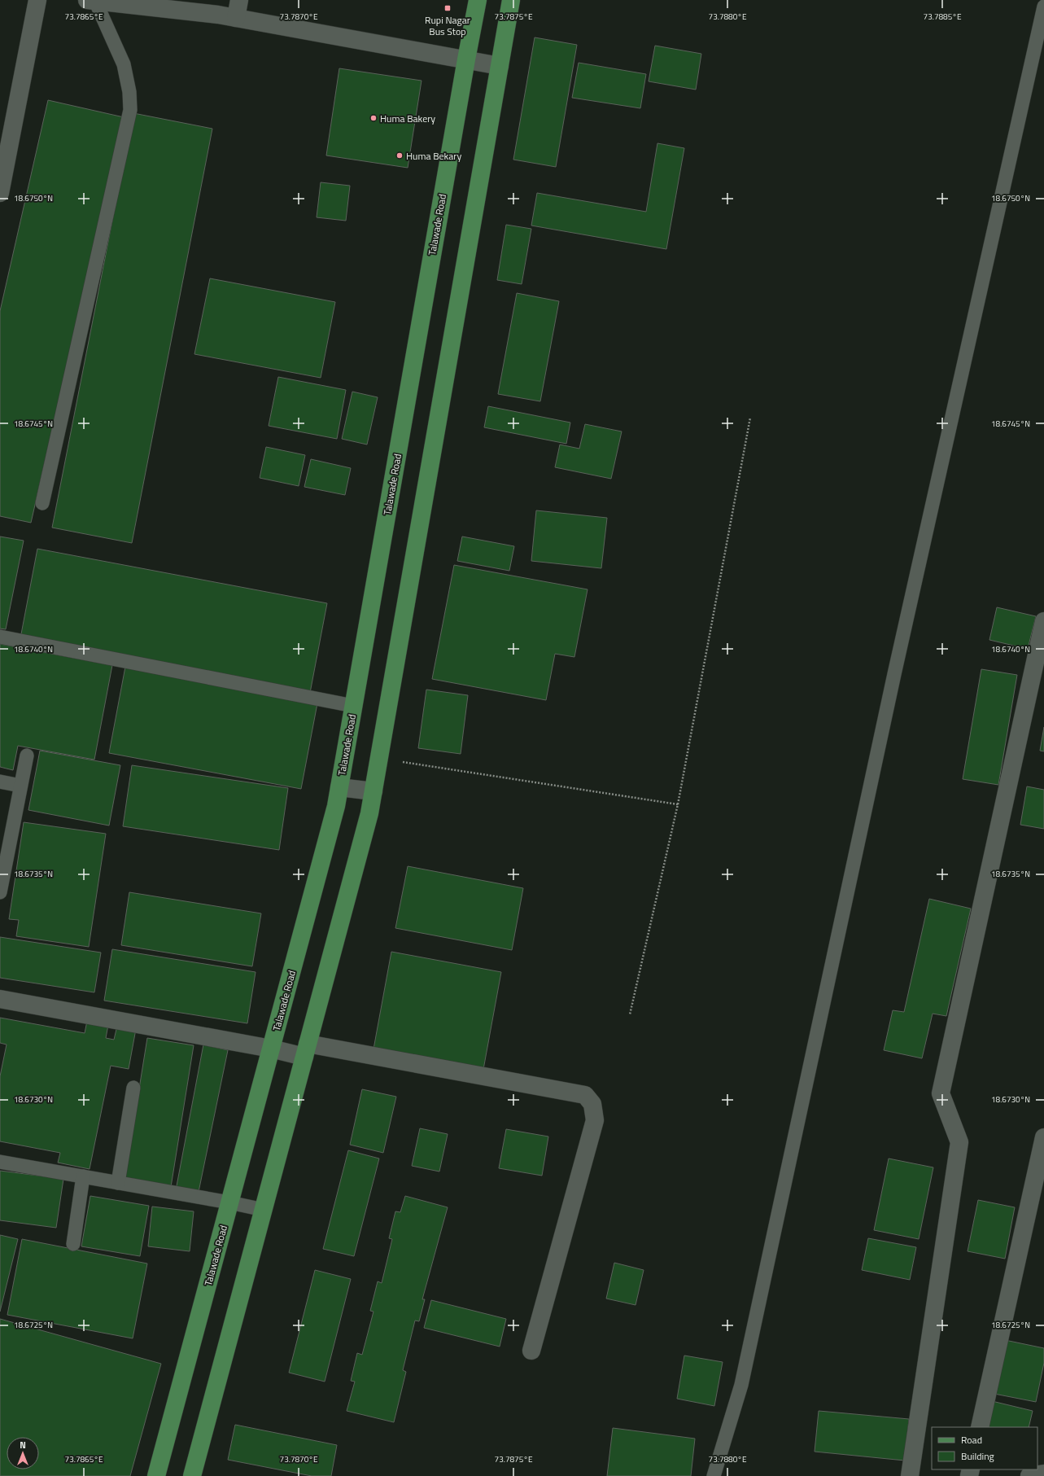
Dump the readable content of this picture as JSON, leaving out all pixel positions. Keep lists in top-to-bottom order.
{
  "streets": {
    "main road": ["Talawade Road"]
  },
  "places": {
    "transit": ["Rupi Nagar Bus Stop"],
    "other": ["Huma Bakery", "Huma Bekary"]
  },
  "legend": ["Road", "Building"],
  "north": "top",
  "coordinates": [
    "73.7865°E",
    "73.7870°E",
    "73.7875°E",
    "73.7880°E",
    "73.7885°E",
    "18.6750°N",
    "18.6745°N",
    "18.6740°N",
    "18.6735°N",
    "18.6730°N",
    "18.6725°N"
  ]
}
